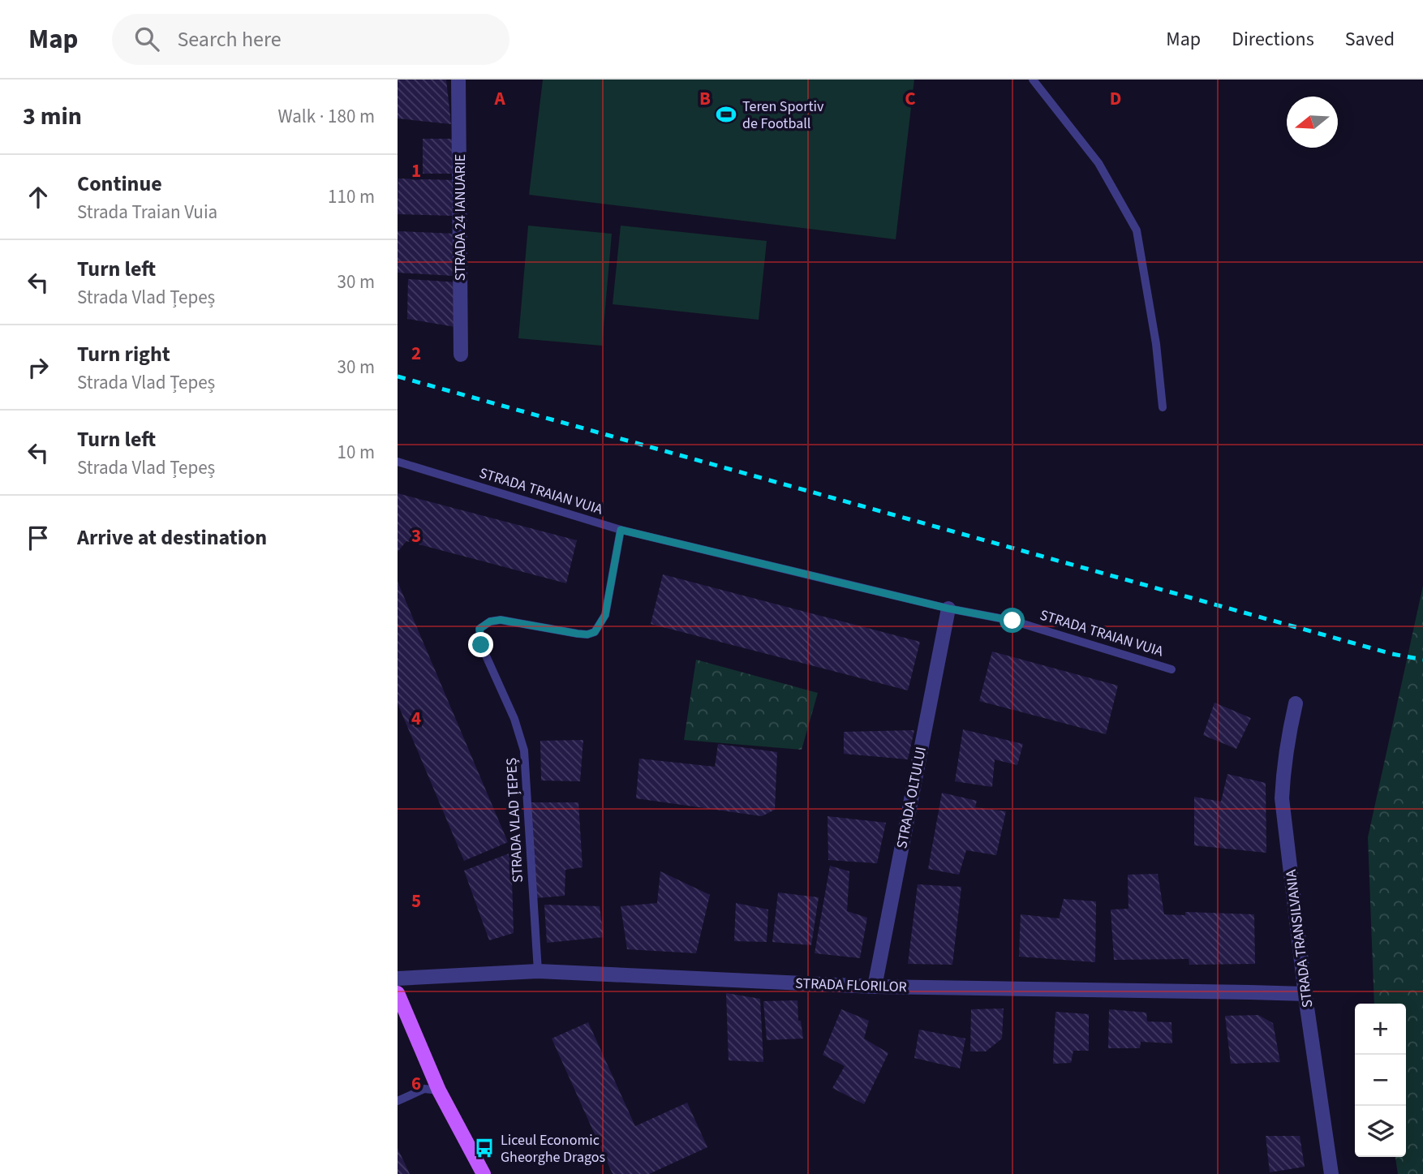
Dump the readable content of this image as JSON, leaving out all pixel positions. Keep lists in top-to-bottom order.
{
  "streets": {
    "street": [
      "STRADA 24 IANUARIE",
      "STRADA OLTULUI",
      "STRADA TRANSILVANIA",
      "STRADA FLORILOR"
    ],
    "lane": ["STRADA TRAIAN VUIA", "STRADA VLAD ȚEPEȘ"]
  },
  "crossings": [
    ["STRADA TRAIAN VUIA", "STRADA OLTULUI"],
    ["STRADA TRAIAN VUIA", "STRADA VLAD ȚEPEȘ"],
    ["STRADA OLTULUI", "STRADA FLORILOR"],
    ["STRADA VLAD ȚEPEȘ", "STRADA FLORILOR"],
    ["STRADA TRANSILVANIA", "STRADA FLORILOR"]
  ],
  "places": {
    "sports": ["Teren Sportiv de Football"],
    "bus stop": ["Liceul Economic Gheorghe Dragos"]
  },
  "north": "left",
  "page": {
    "header": "Map",
    "search": "Search here",
    "nav": ["Map", "Directions", "Saved"],
    "heading": ["3 min", "Walk · 180 m"],
    "list": [
      ["Continue", "Strada Traian Vuia", "110 m"],
      ["Turn left", "Strada Vlad Țepeș", "30 m"],
      ["Turn right", "Strada Vlad Țepeș", "30 m"],
      ["Turn left", "Strada Vlad Țepeș", "10 m"],
      "Arrive at destination"
    ],
    "map_buttons": ["+", "−"]
  },
  "grid": {
    "columns": [
      "A",
      "B",
      "C",
      "D"
    ],
    "rows": [
      "1",
      "2",
      "3",
      "4",
      "5",
      "6"
    ]
  }
}
